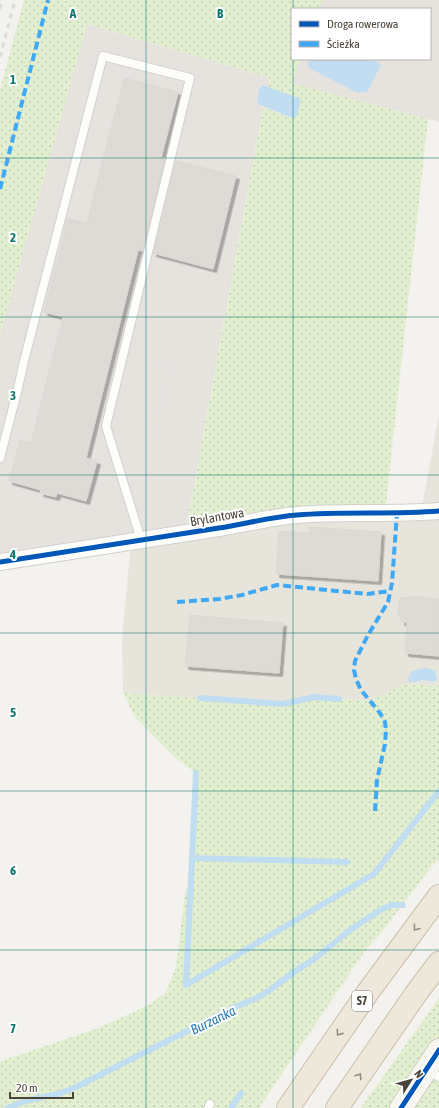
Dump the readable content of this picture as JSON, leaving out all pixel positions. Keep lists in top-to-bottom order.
{
  "streets": {
    "highway": ["S7"],
    "street": ["Brylantowa"]
  },
  "water": ["Burzanka"],
  "legend": ["Droga rowerowa", "Ścieżka"],
  "scale_bar": "20 m",
  "north": "top right",
  "grid": {
    "columns": ["A", "B"],
    "rows": [
      "1",
      "2",
      "3",
      "4",
      "5",
      "6",
      "7"
    ]
  }
}
